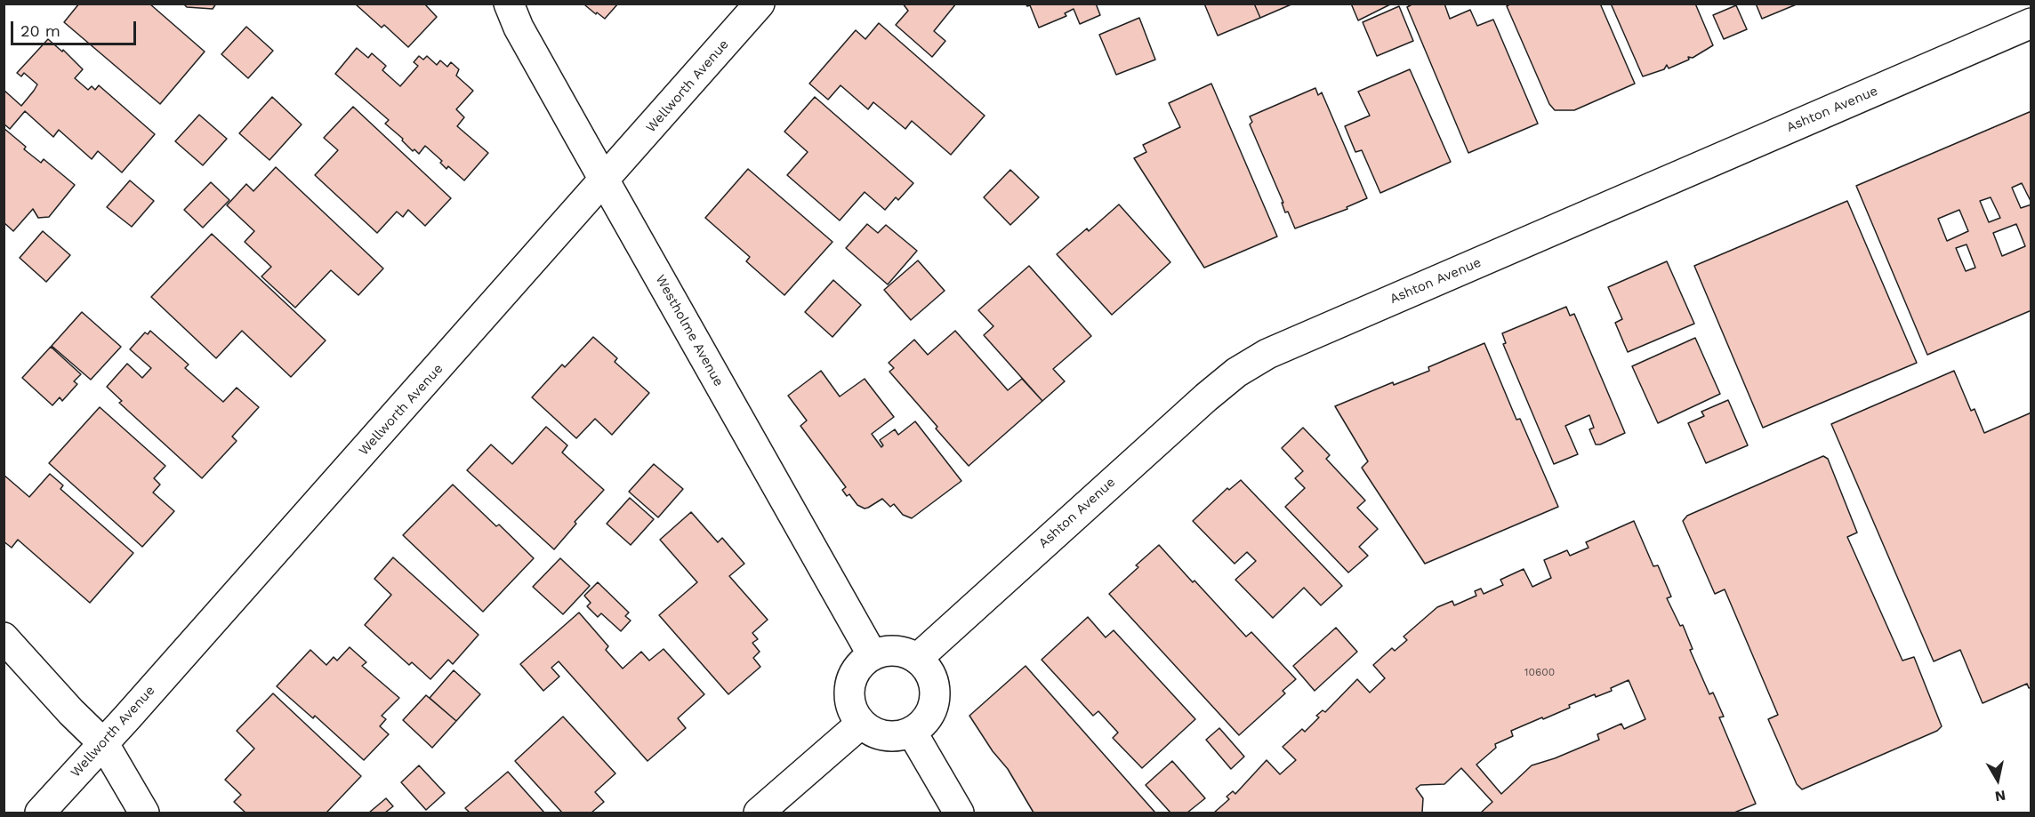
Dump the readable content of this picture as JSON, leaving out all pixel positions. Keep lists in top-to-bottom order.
{
  "streets": {
    "street": ["Wellworth Avenue", "Ashton Avenue", "Westholme Avenue"]
  },
  "crossings": [
    ["Wellworth Avenue", "Westholme Avenue"],
    ["Ashton Avenue", "Westholme Avenue"]
  ],
  "house_numbers": ["10600"],
  "scale_bar": "20 m",
  "north": "bottom"
}
